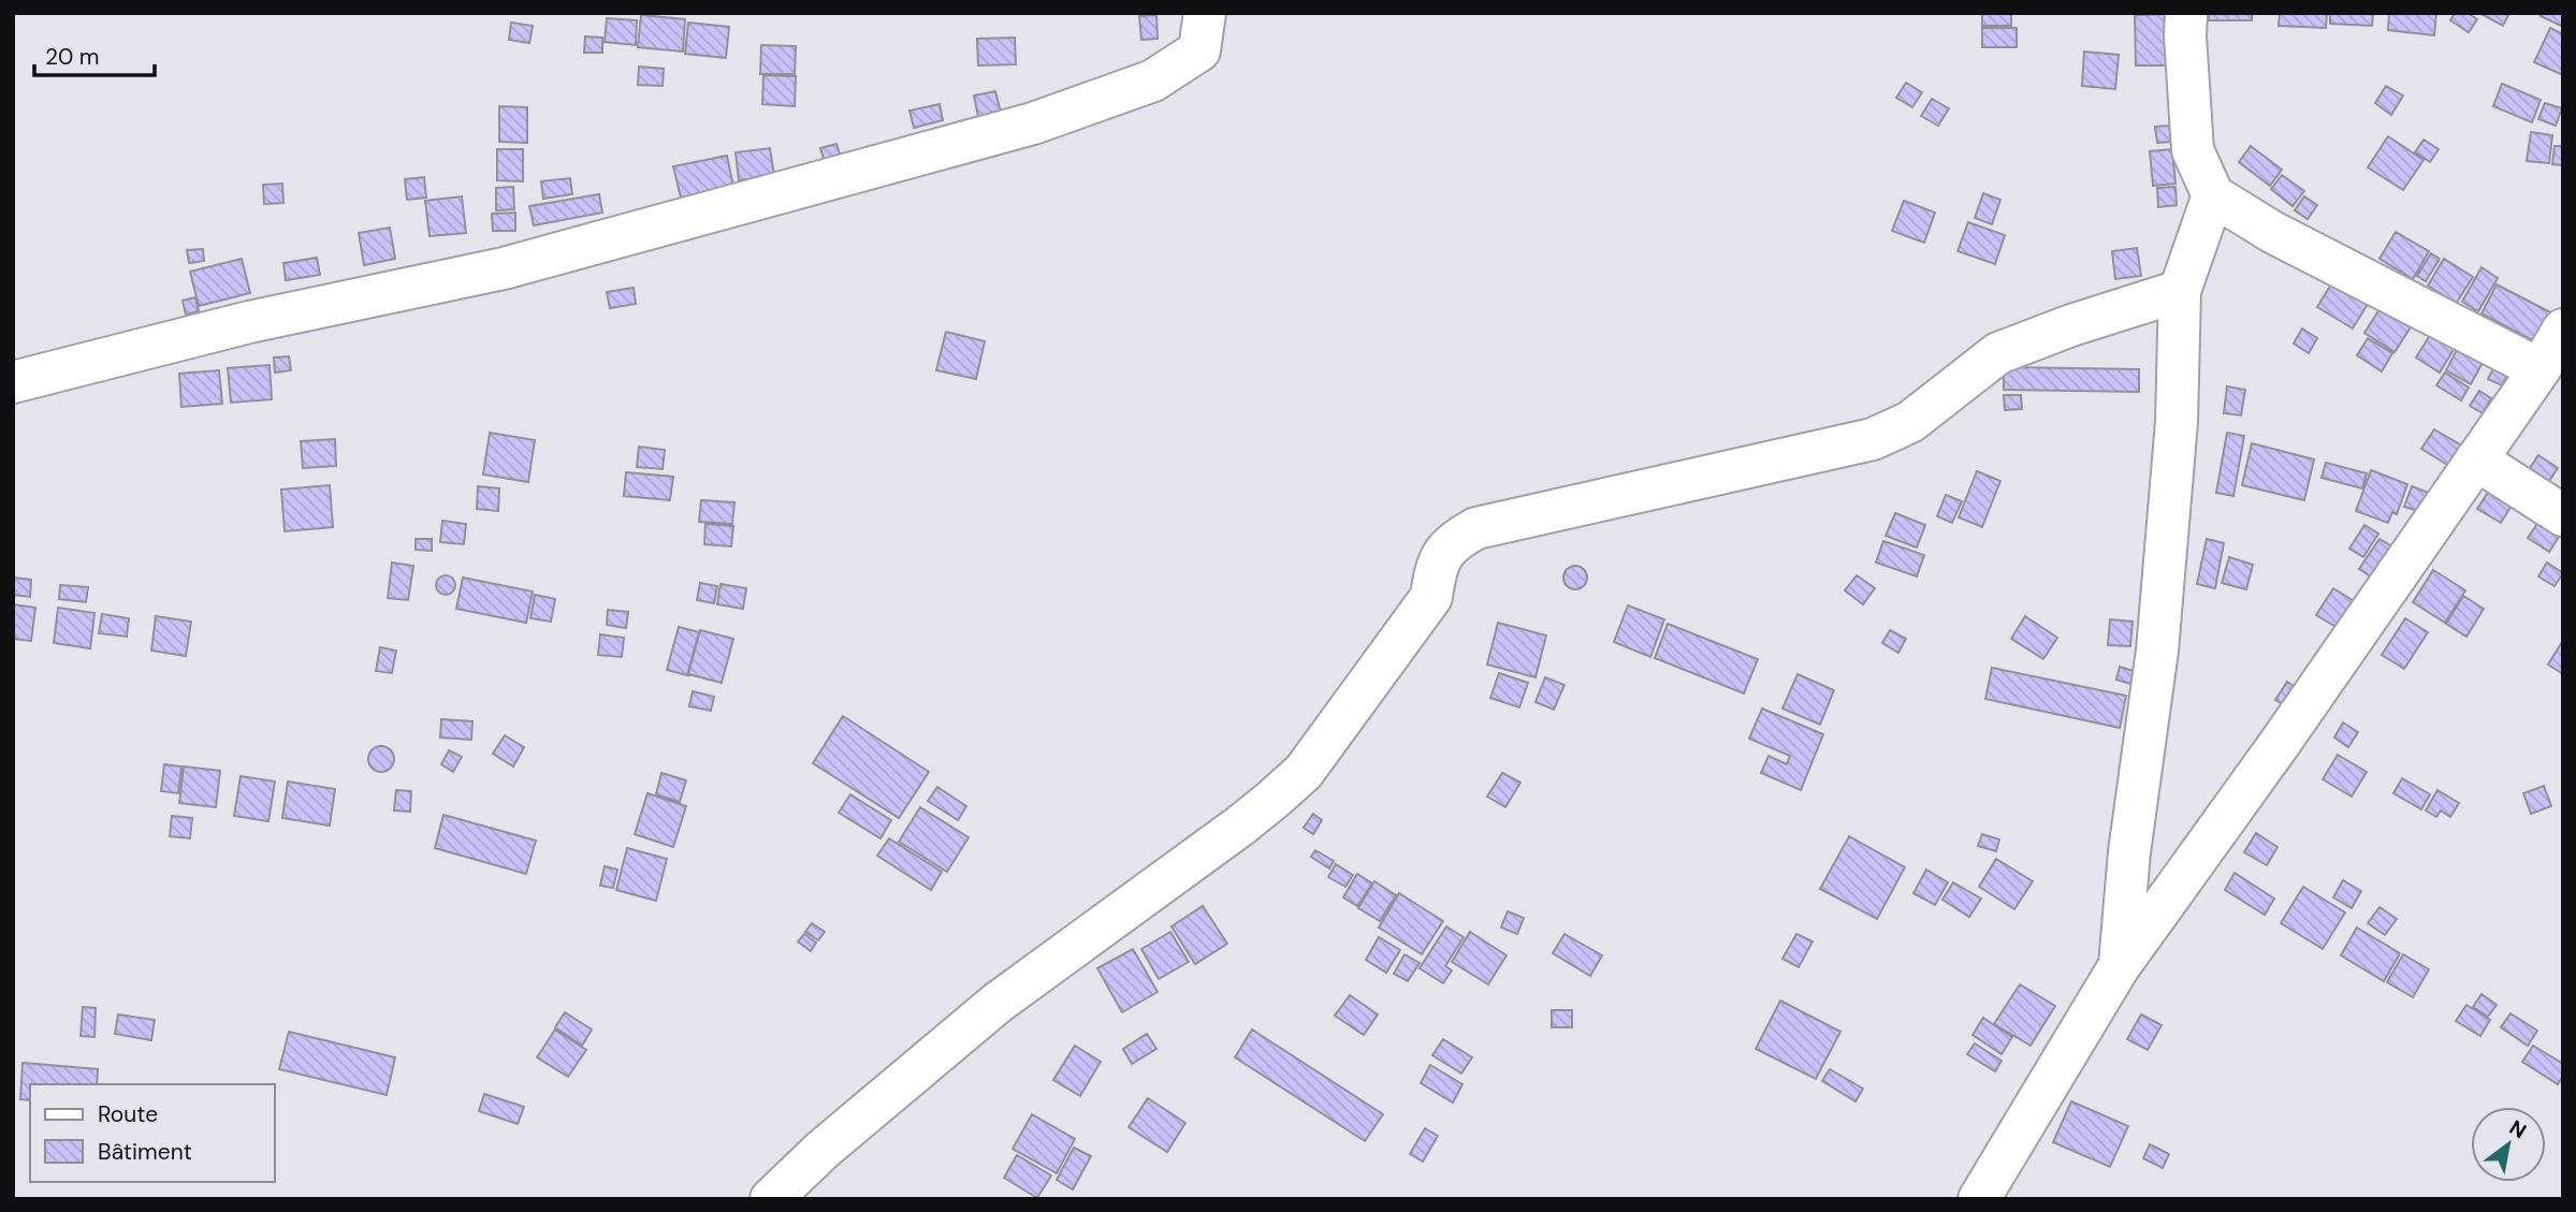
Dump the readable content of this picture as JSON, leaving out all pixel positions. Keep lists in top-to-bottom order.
{
  "legend": ["Route", "Bâtiment"],
  "scale_bar": "20 m",
  "north": "top right"
}
